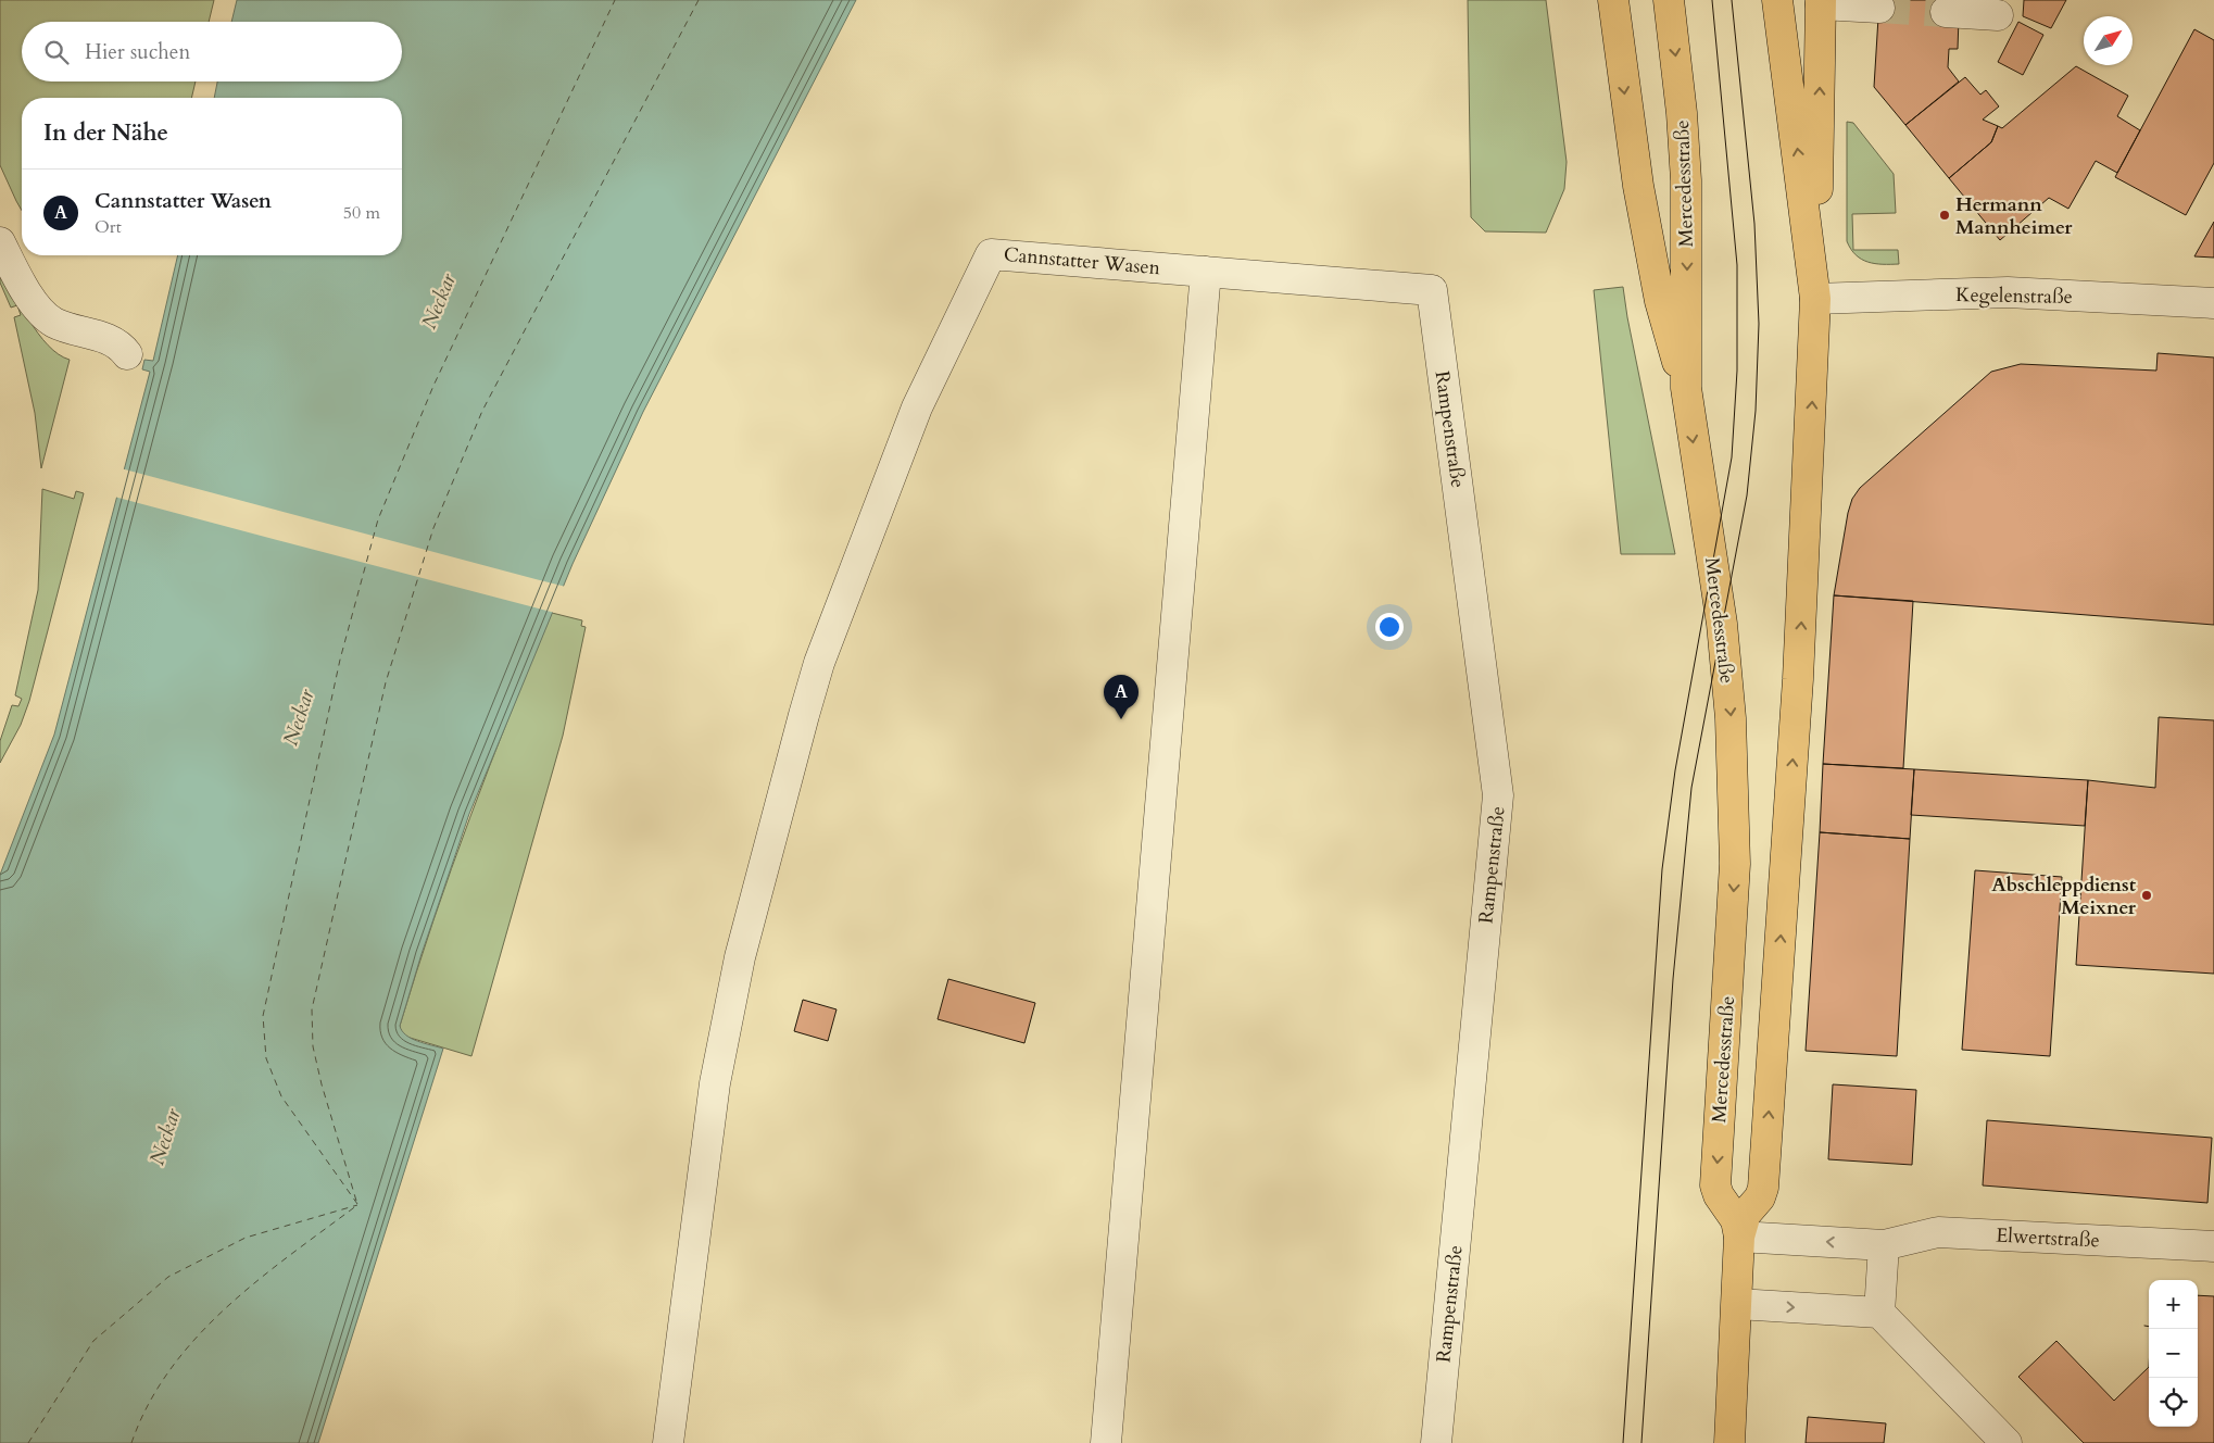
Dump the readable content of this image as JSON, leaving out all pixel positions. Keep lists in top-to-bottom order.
{
  "streets": {
    "main road": ["Mercedesstraße"],
    "street": [
      "Cannstatter Wasen",
      "Kegelenstraße",
      "Rampenstraße",
      "Elwertstraße"
    ]
  },
  "crossings": [
    ["Mercedesstraße", "Kegelenstraße"],
    ["Mercedesstraße", "Elwertstraße"],
    ["Cannstatter Wasen", "Rampenstraße"]
  ],
  "water": ["Neckar"],
  "places": ["Hermann Mannheimer", "Abschleppdienst Meixner"],
  "north": "top right",
  "page": {
    "search": "Hier suchen",
    "heading": "In der Nähe",
    "list": [
      {
        "mark": "A",
        "name": "Cannstatter Wasen",
        "note": "Ort",
        "value": "50 m"
      }
    ],
    "pins": "A",
    "map_buttons": ["+", "−"]
  }
}
